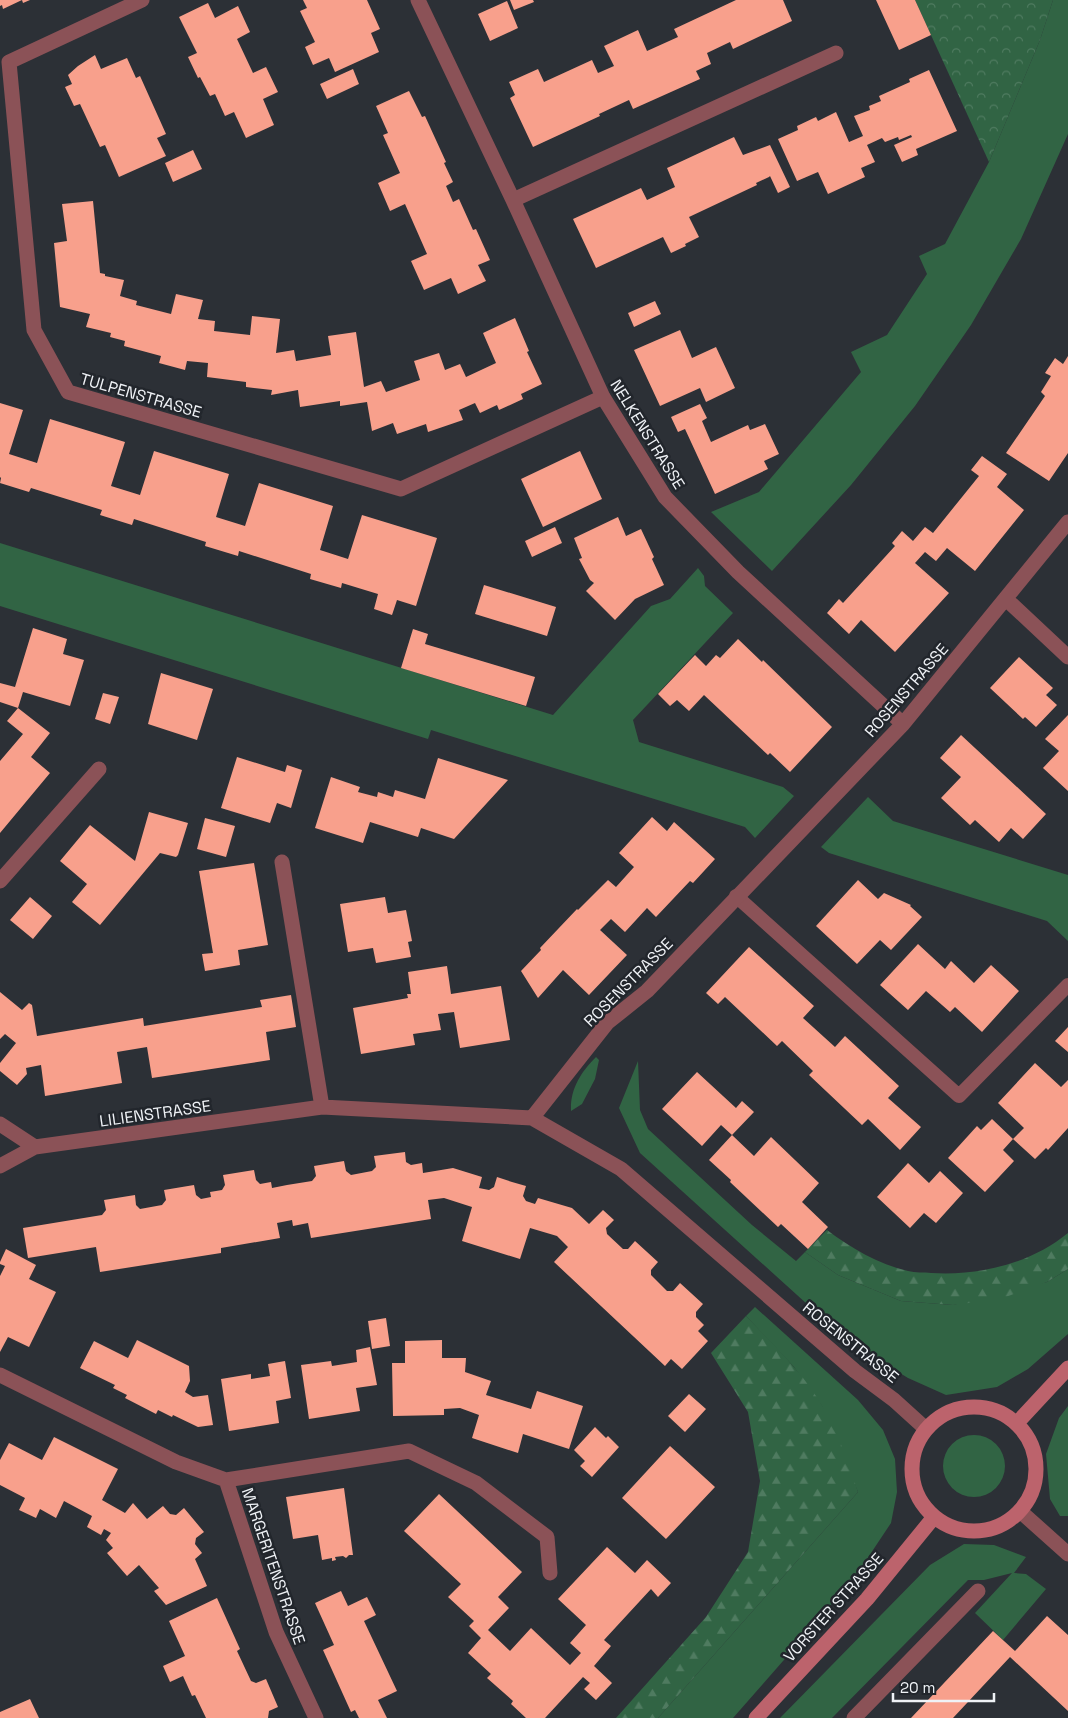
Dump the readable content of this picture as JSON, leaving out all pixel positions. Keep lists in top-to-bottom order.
{
  "streets": {
    "main road": ["VORSTER STRASSE"],
    "street": [
      "TULPENSTRASSE",
      "NELKENSTRASSE",
      "ROSENSTRASSE",
      "LILIENSTRASSE",
      "MARGERITENSTRASSE"
    ]
  },
  "crossings": [
    ["TULPENSTRASSE", "NELKENSTRASSE"],
    ["NELKENSTRASSE", "ROSENSTRASSE"],
    ["ROSENSTRASSE", "LILIENSTRASSE"],
    ["ROSENSTRASSE", "VORSTER STRASSE"]
  ],
  "scale_bar": "20 m"
}
